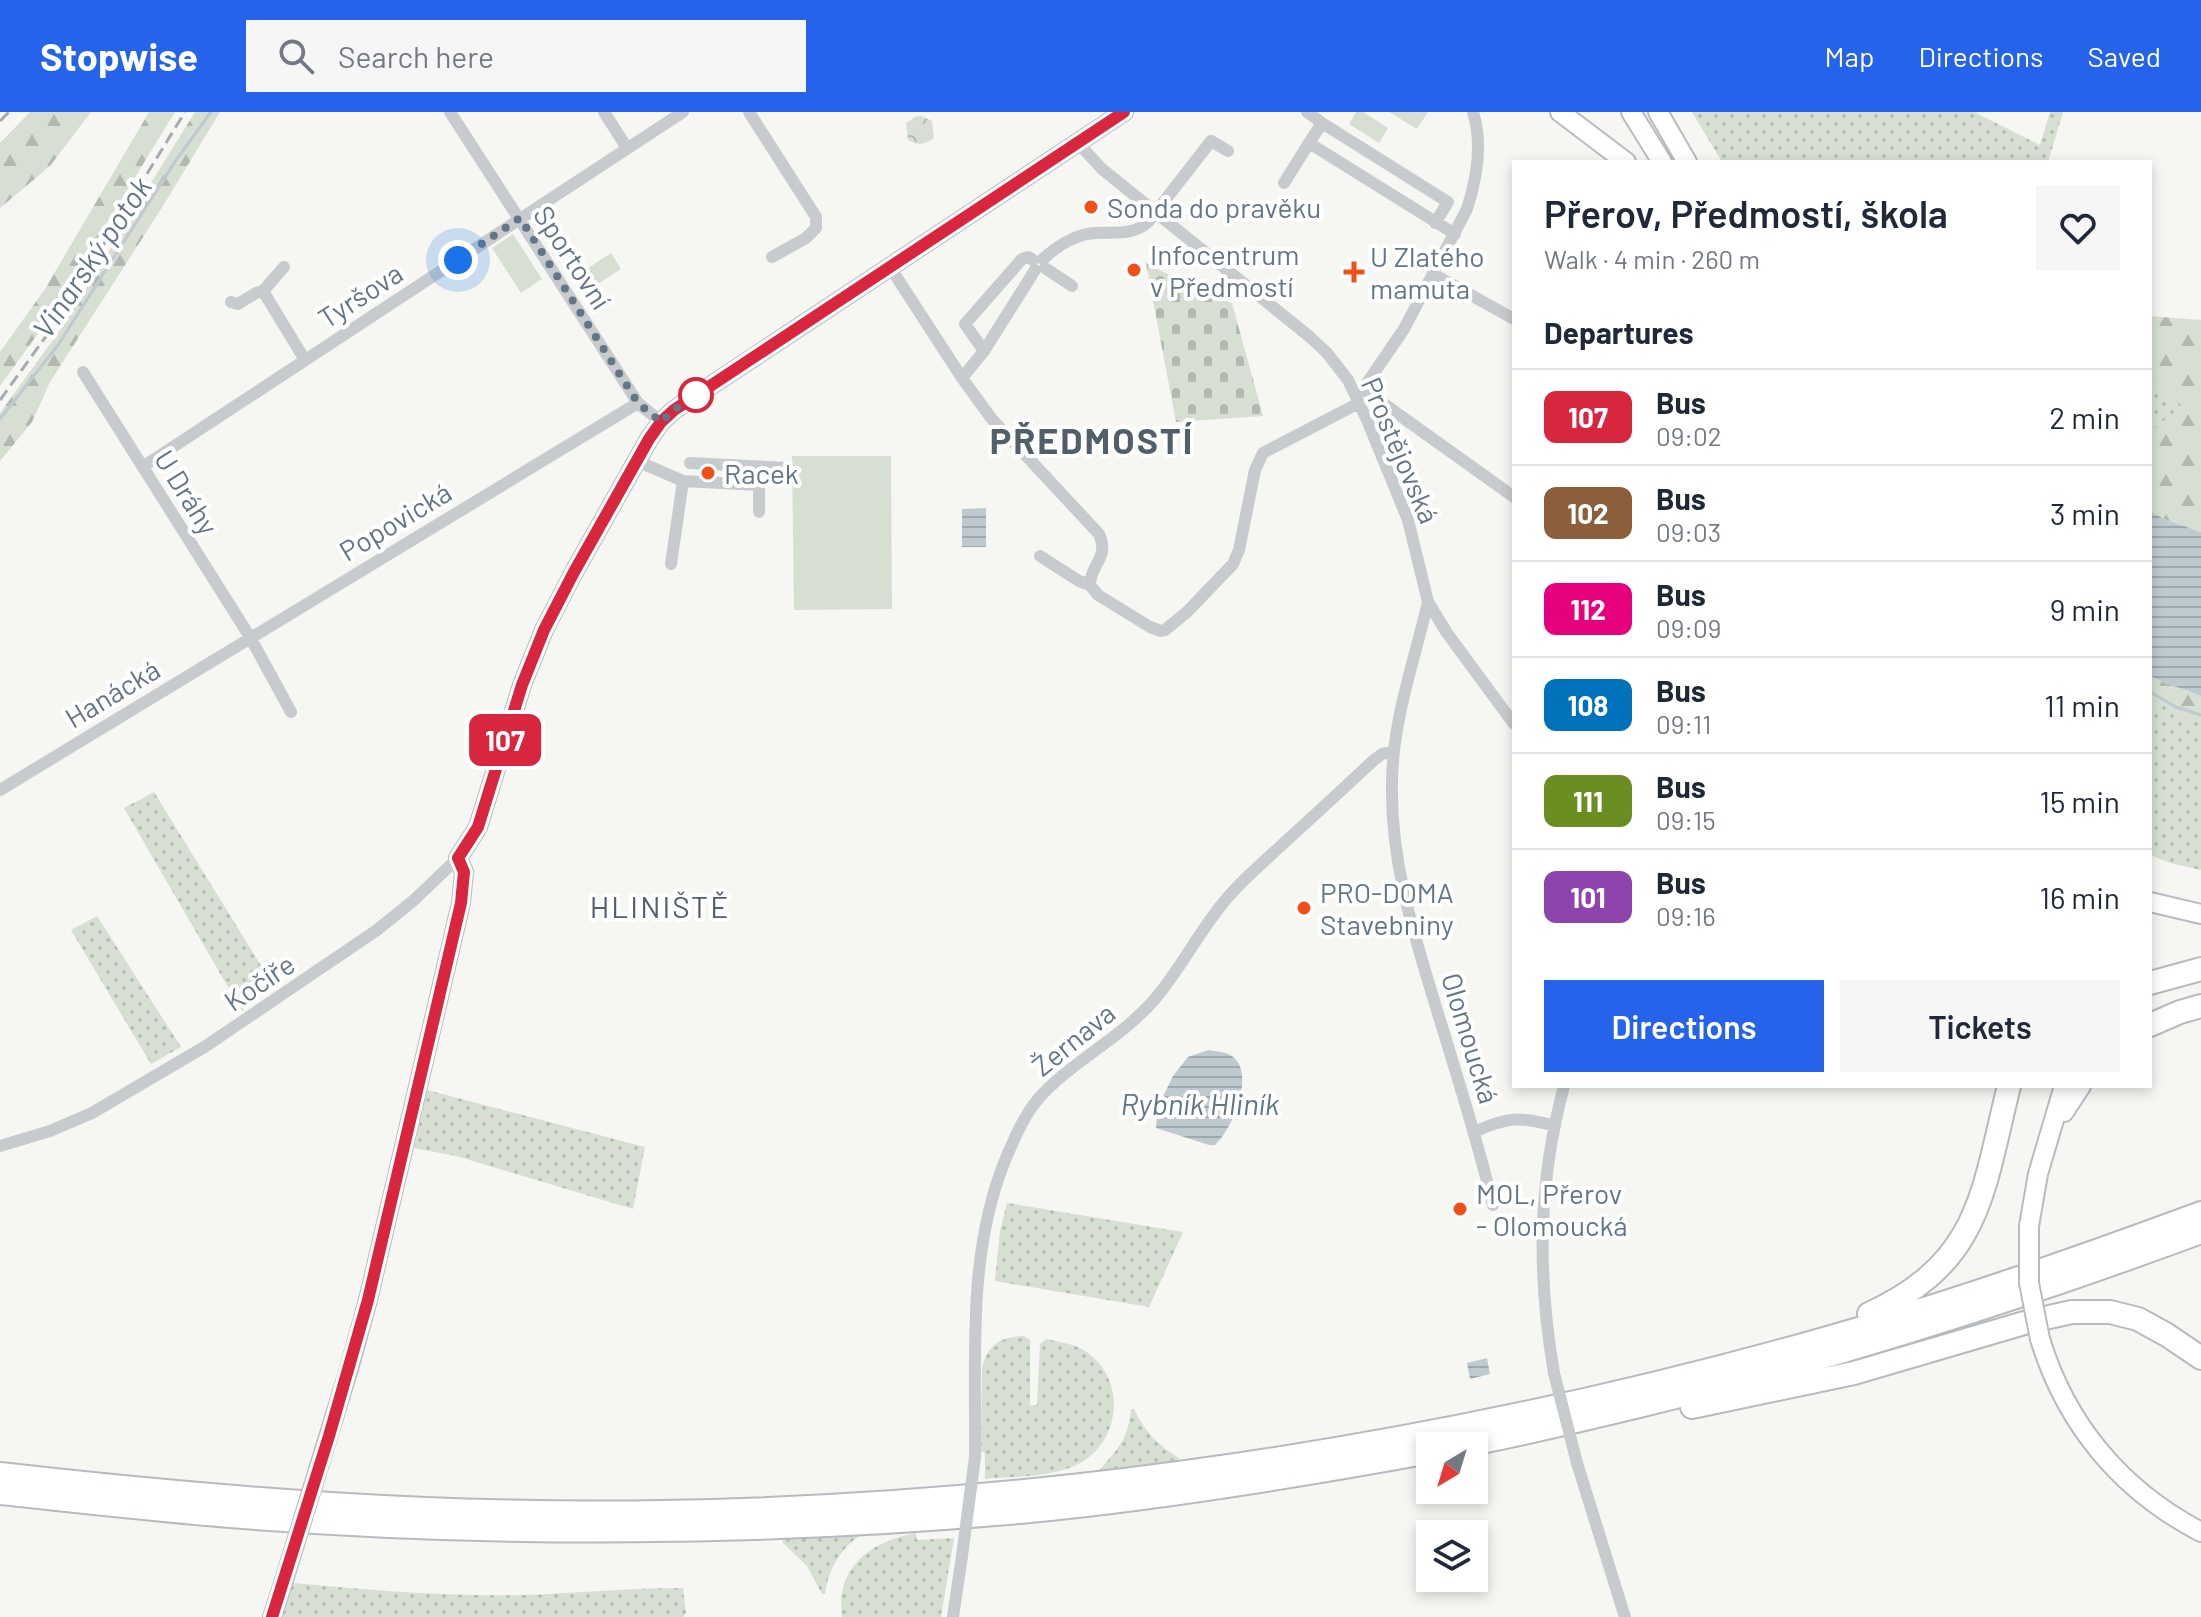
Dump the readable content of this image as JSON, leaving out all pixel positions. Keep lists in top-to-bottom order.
{
  "streets": {
    "street": [
      "Sportovní",
      "Tyršova",
      "Prostějovská",
      "U Dráhy",
      "Popovická",
      "Hanácká",
      "Kočíře",
      "Olomoucká",
      "Žernava"
    ]
  },
  "crossings": [
    ["Sportovní", "Tyršova"],
    ["Sportovní", "Popovická"],
    ["Tyršova", "U Dráhy"],
    ["Prostějovská", "Olomoucká"],
    ["U Dráhy", "Popovická"],
    ["U Dráhy", "Hanácká"],
    ["Popovická", "Hanácká"],
    ["Olomoucká", "Žernava"]
  ],
  "districts": ["PŘEDMOSTÍ", "HLINIŠTĚ"],
  "water": ["Vinarský potok", "Rybník Hliník"],
  "places": {
    "other": [
      "Sonda do pravěku",
      "Infocentrum v Předmostí",
      "Racek",
      "PRO-DOMA Stavebniny",
      "MOL, Přerov - Olomoucká"
    ],
    "health": ["U Zlatého mamuta"]
  },
  "lines": ["bus line 107"],
  "north": "bottom left",
  "page": {
    "header": "Stopwise",
    "search": "Search here",
    "nav": ["Map", "Directions", "Saved"],
    "on_map": "107",
    "heading": [
      ["Přerov, Předmostí, škola", "Walk · 4 min · 260 m"],
      "Departures"
    ],
    "list": [
      {
        "mark": "107",
        "name": "Bus",
        "note": "09:02",
        "value": "2 min"
      },
      {
        "mark": "102",
        "name": "Bus",
        "note": "09:03",
        "value": "3 min"
      },
      {
        "mark": "112",
        "name": "Bus",
        "note": "09:09",
        "value": "9 min"
      },
      {
        "mark": "108",
        "name": "Bus",
        "note": "09:11",
        "value": "11 min"
      },
      {
        "mark": "111",
        "name": "Bus",
        "note": "09:15",
        "value": "15 min"
      },
      {
        "mark": "101",
        "name": "Bus",
        "note": "09:16",
        "value": "16 min"
      }
    ],
    "buttons": ["Directions", "Tickets"]
  }
}
